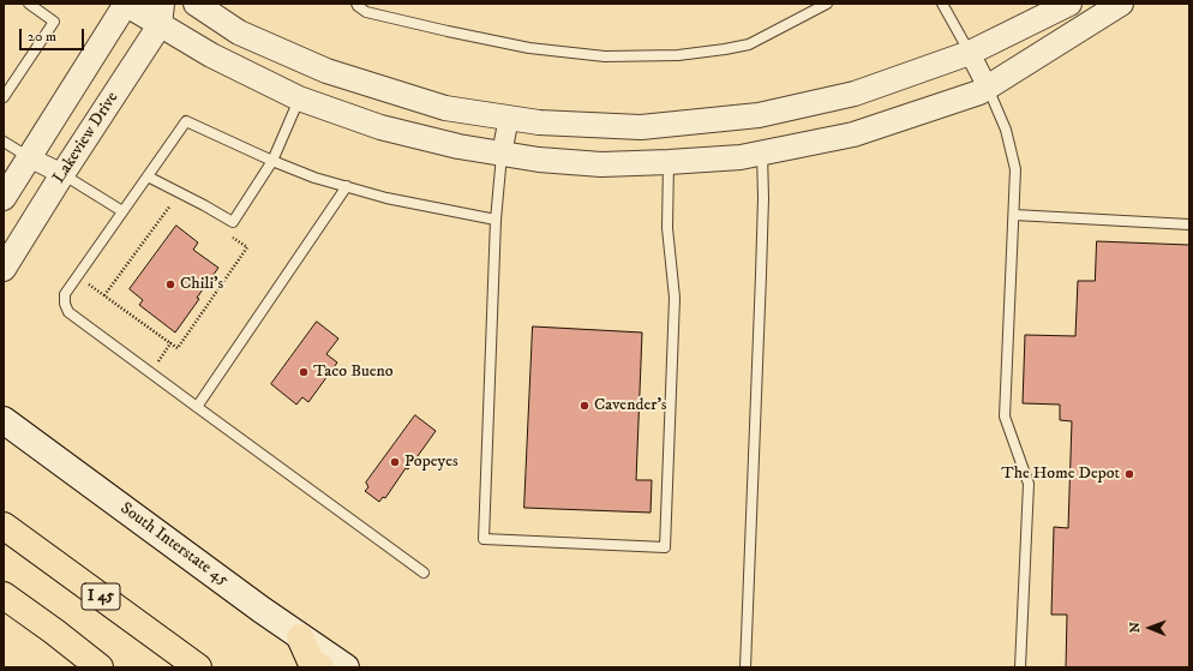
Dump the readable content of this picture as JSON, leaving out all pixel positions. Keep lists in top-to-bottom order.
{
  "streets": {
    "highway": ["I 45"],
    "main road": ["South Interstate 45"],
    "street": ["Lakeview Drive"]
  },
  "places": [
    "Chili's",
    "Taco Bueno",
    "Cavender's",
    "Popeyes",
    "The Home Depot"
  ],
  "scale_bar": "20 m",
  "north": "left"
}
